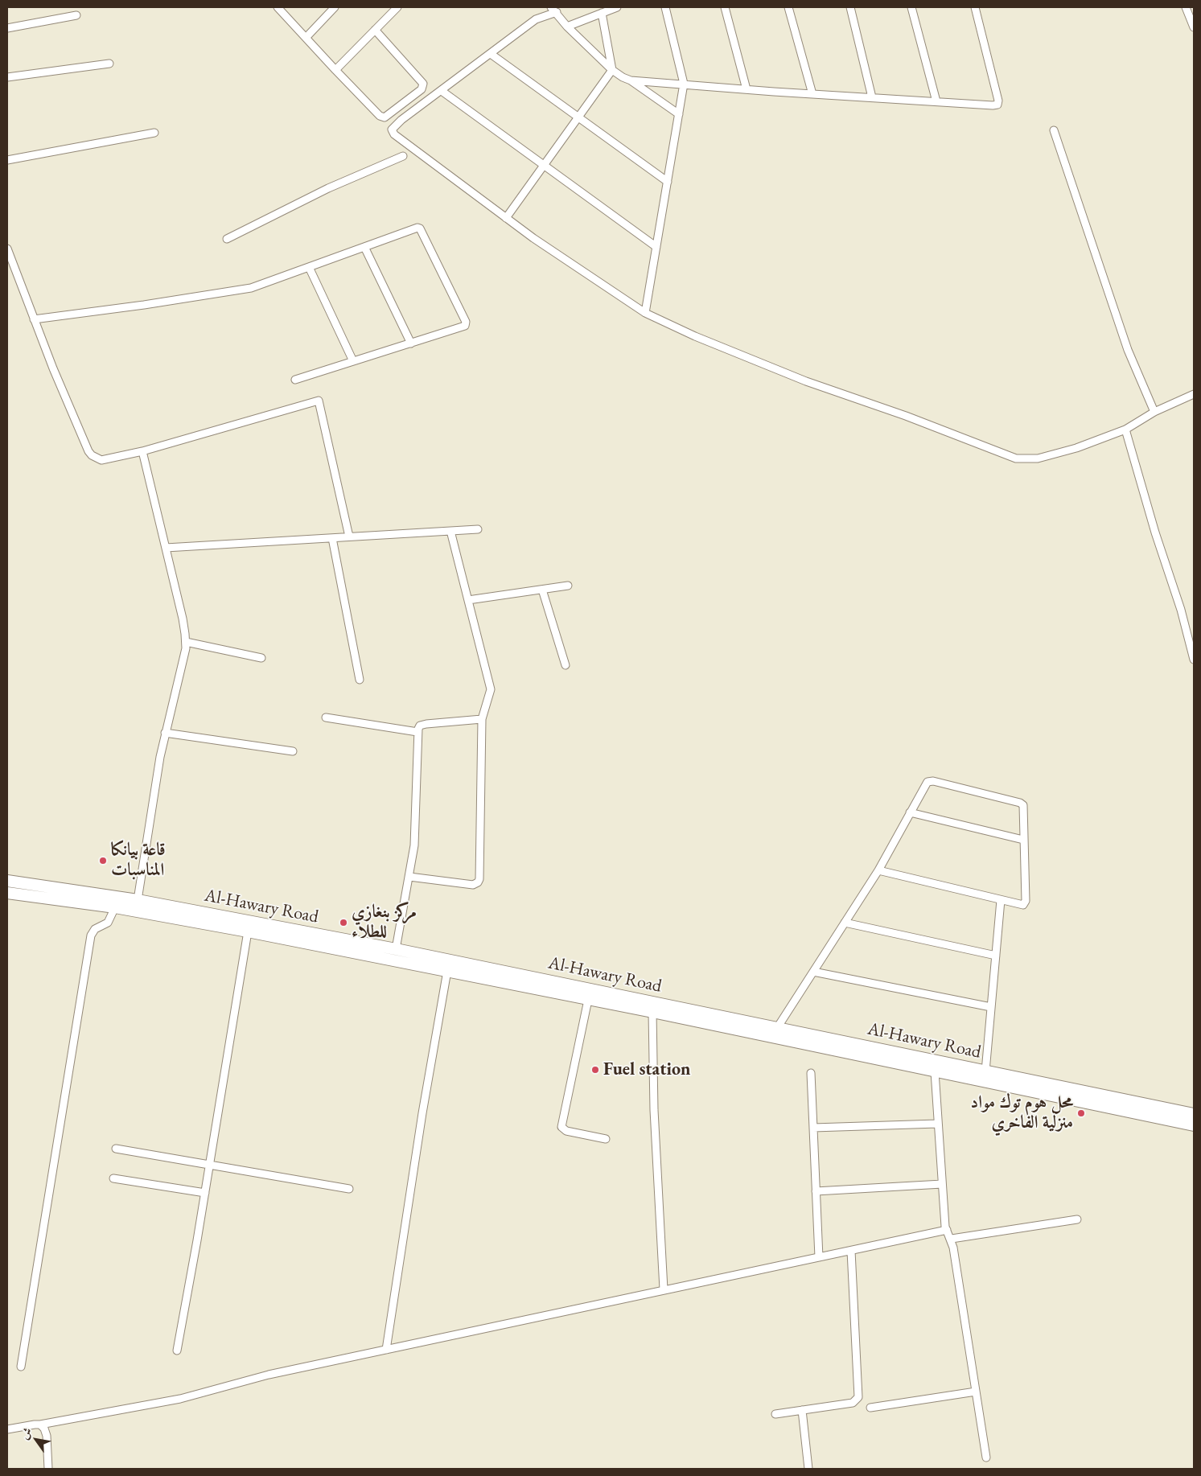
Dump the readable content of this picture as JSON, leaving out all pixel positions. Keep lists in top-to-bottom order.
{
  "streets": {
    "highway": ["Al-Hawary Road"]
  },
  "places": [
    "قاعة بيانكا المناسبات",
    "مركز بنغازي للطلاء",
    "Fuel station",
    "محل هوم توك مواد منزلية الفاخري"
  ],
  "north": "top left"
}
